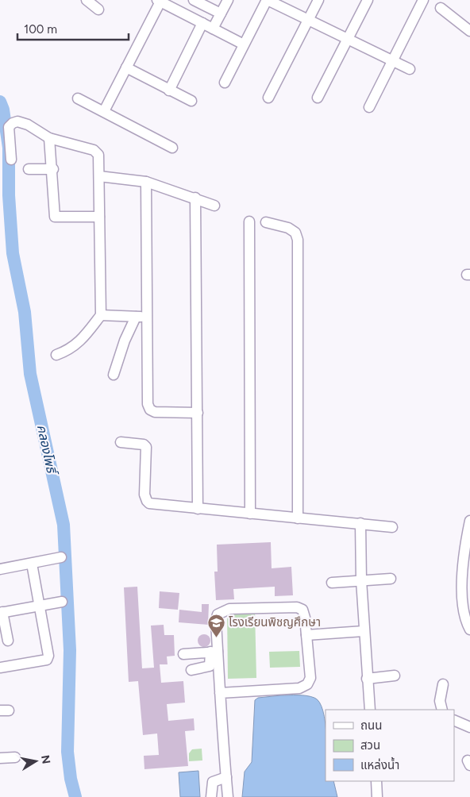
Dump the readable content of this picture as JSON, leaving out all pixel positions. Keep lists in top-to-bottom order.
{
  "water": ["คลองโพธิ์"],
  "places": {
    "school or university": ["โรงเรียนพิชญศึกษา"]
  },
  "legend": ["ถนน", "สวน", "แหล่งน้ำ"],
  "scale_bar": "100 m",
  "north": "right"
}
